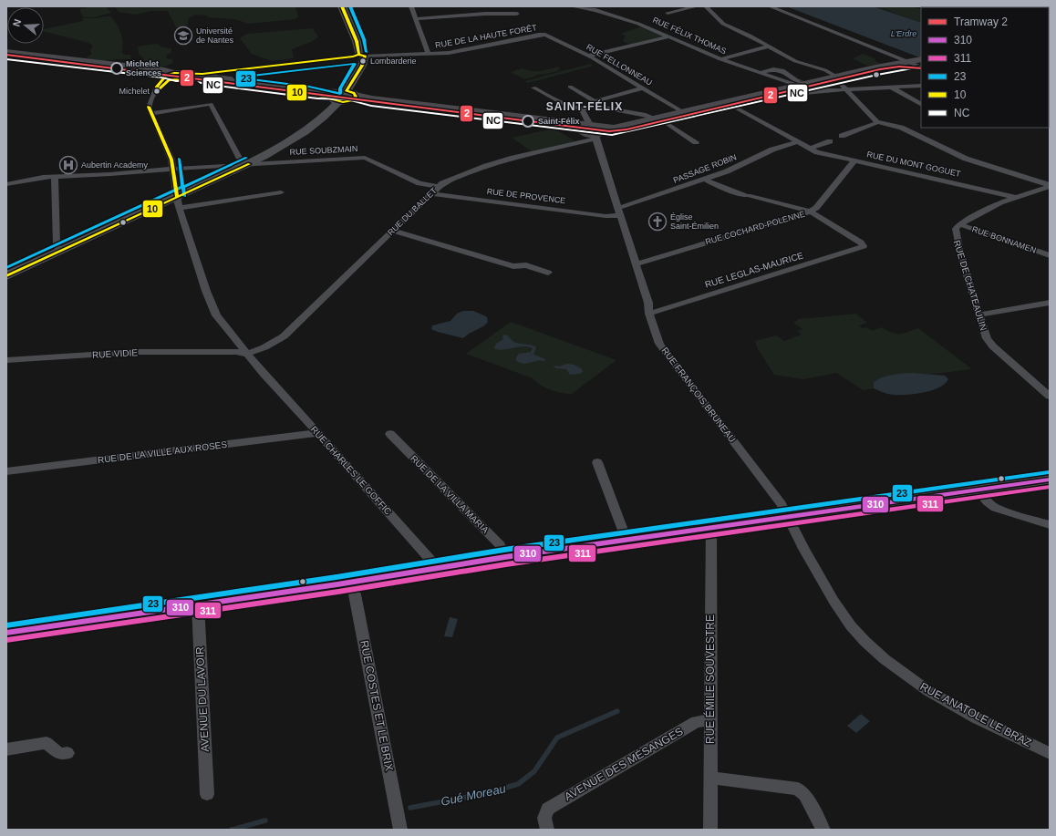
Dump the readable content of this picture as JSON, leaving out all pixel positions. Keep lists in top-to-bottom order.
{
  "streets": {
    "street": [
      "RUE FÉLIX THOMAS",
      "RUE DE LA HAUTE FORÊT",
      "RUE FELLONNEAU",
      "RUE SOUBZMAIN",
      "RUE DU MONT GOGUET",
      "PASSAGE ROBIN",
      "RUE DE PROVENCE",
      "RUE DU BALLET",
      "RUE COCHARD-POLENNE",
      "RUE BONNAMEN",
      "RUE LEGLAS-MAURICE",
      "RUE DE CHATEAULIN",
      "RUE VIDIE",
      "RUE FRANÇOIS BRUNEAU",
      "RUE DE LA VILLE AUX ROSES",
      "RUE CHARLES LE GOFFIC",
      "RUE DE LA VILLA MARIA",
      "RUE ÉMILE SOUVESTRE",
      "AVENUE DU LAVOIR",
      "RUE COSTES ET LE BRIX",
      "RUE ANATOLE LE BRAZ",
      "AVENUE DES MÉSANGES"
    ]
  },
  "crossings": [
    ["RUE DE LA HAUTE FORÊT", "RUE FELLONNEAU"],
    ["RUE SOUBZMAIN", "RUE DU BALLET"],
    ["RUE SOUBZMAIN", "RUE CHARLES LE GOFFIC"],
    ["RUE DU MONT GOGUET", "PASSAGE ROBIN"],
    ["RUE DU MONT GOGUET", "RUE COCHARD-POLENNE"],
    ["PASSAGE ROBIN", "RUE DE PROVENCE"],
    ["PASSAGE ROBIN", "RUE FRANÇOIS BRUNEAU"],
    ["RUE DE PROVENCE", "RUE DU BALLET"],
    ["RUE DE PROVENCE", "RUE FRANÇOIS BRUNEAU"],
    ["RUE DU BALLET", "RUE VIDIE"],
    ["RUE DU BALLET", "RUE FRANÇOIS BRUNEAU"],
    ["RUE DU BALLET", "RUE CHARLES LE GOFFIC"],
    ["RUE COCHARD-POLENNE", "RUE LEGLAS-MAURICE"],
    ["RUE COCHARD-POLENNE", "RUE FRANÇOIS BRUNEAU"],
    ["RUE BONNAMEN", "RUE DE CHATEAULIN"],
    ["RUE LEGLAS-MAURICE", "RUE FRANÇOIS BRUNEAU"],
    ["RUE VIDIE", "RUE CHARLES LE GOFFIC"],
    ["RUE FRANÇOIS BRUNEAU", "RUE ANATOLE LE BRAZ"],
    ["RUE DE LA VILLE AUX ROSES", "RUE CHARLES LE GOFFIC"],
    ["RUE ÉMILE SOUVESTRE", "AVENUE DES MÉSANGES"]
  ],
  "districts": ["SAINT-FÉLIX"],
  "water": ["L'Erdre", "Gué Moreau"],
  "places": {
    "school or university": ["Université de Nantes"],
    "other": [
      "Lombarderie",
      "Michelet Sciences",
      "Michelet",
      "Saint-Félix"
    ],
    "hospital": ["Aubertin Academy"],
    "church": ["Église Saint-Émilien"]
  },
  "lines": [
    "transit line 23",
    "transit line 10",
    "tram line 2",
    "transit line NC",
    "transit line 310",
    "transit line 311"
  ],
  "legend": [
    "Tramway 2",
    "310",
    "311",
    "23",
    "10",
    "NC"
  ],
  "north": "left"
}
